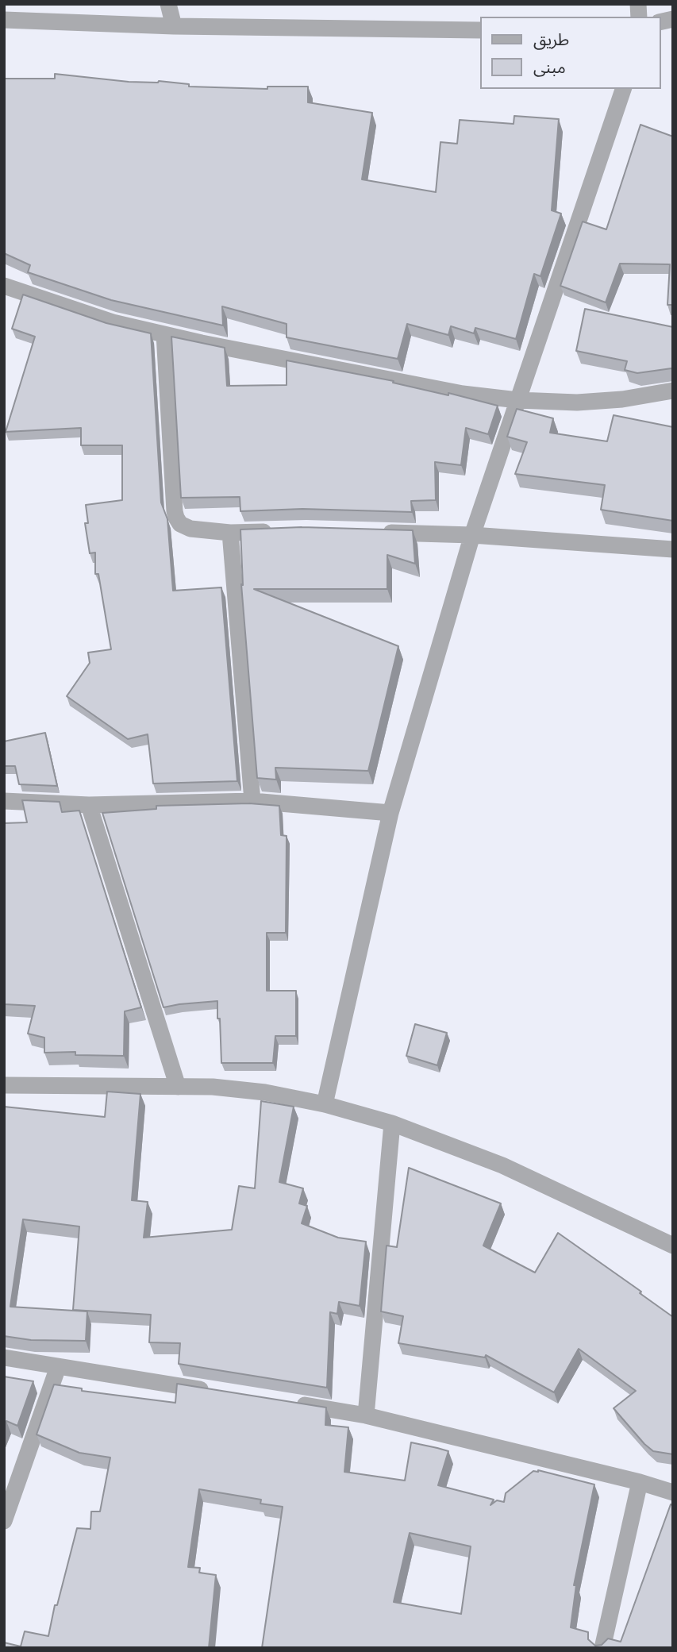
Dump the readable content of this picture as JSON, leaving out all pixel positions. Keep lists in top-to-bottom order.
{
  "legend": ["طريق", "مبنى"]
}
